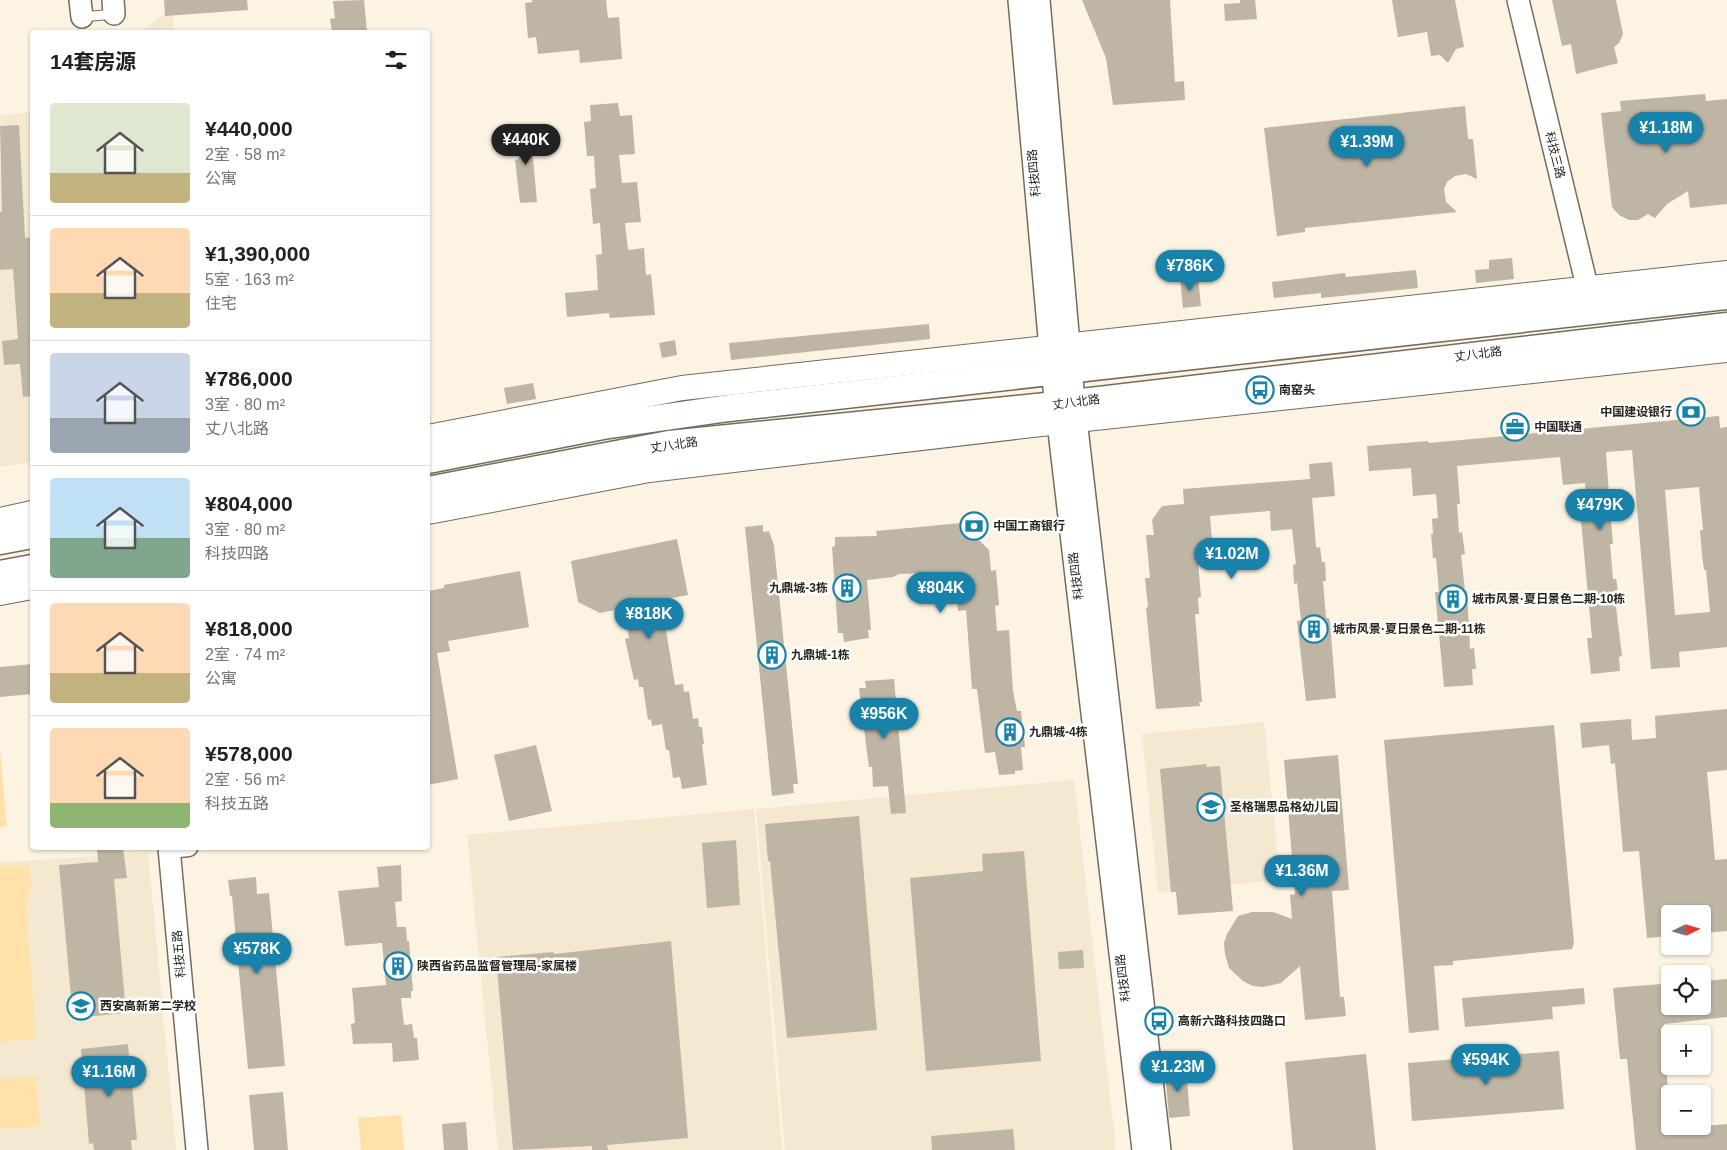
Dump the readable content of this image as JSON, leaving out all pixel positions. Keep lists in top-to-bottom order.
{
  "streets": {
    "main road": ["丈八北路"],
    "street": ["科技三路", "科技四路", "科技五路"]
  },
  "crossings": [
    ["科技四路", "丈八北路"]
  ],
  "places": {
    "bus stop": ["南窑头", "高新六路科技四路口"],
    "bank": ["中国建设银行", "中国工商银行"],
    "office": ["中国联通"],
    "building": [
      "九鼎城-3栋",
      "城市风景·夏日景色二期-10栋",
      "城市风景·夏日景色二期-11栋",
      "九鼎城-1栋",
      "九鼎城-4栋",
      "陕西省药品监督管理局-家属楼"
    ],
    "school or university": ["圣格瑞思品格幼儿园", "西安高新第二学校"]
  },
  "north": "right",
  "page": {
    "heading": "14套房源",
    "list": [
      {
        "name": "¥440,000",
        "note": "2室 · 58 m² · 公寓"
      },
      {
        "name": "¥1,390,000",
        "note": "5室 · 163 m² · 住宅"
      },
      {
        "name": "¥786,000",
        "note": "3室 · 80 m² · 丈八北路"
      },
      {
        "name": "¥804,000",
        "note": "3室 · 80 m² · 科技四路"
      },
      {
        "name": "¥818,000",
        "note": "2室 · 74 m² · 公寓"
      },
      {
        "name": "¥578,000",
        "note": "2室 · 56 m² · 科技五路"
      }
    ],
    "price": [
      "¥1.18M",
      "¥440K",
      "¥1.39M",
      "¥786K",
      "¥479K",
      "¥1.02M",
      "¥804K",
      "¥818K",
      "¥956K",
      "¥1.36M",
      "¥578K",
      "¥594K",
      "¥1.23M",
      "¥1.16M"
    ],
    "map_buttons": ["+", "−"]
  }
}
